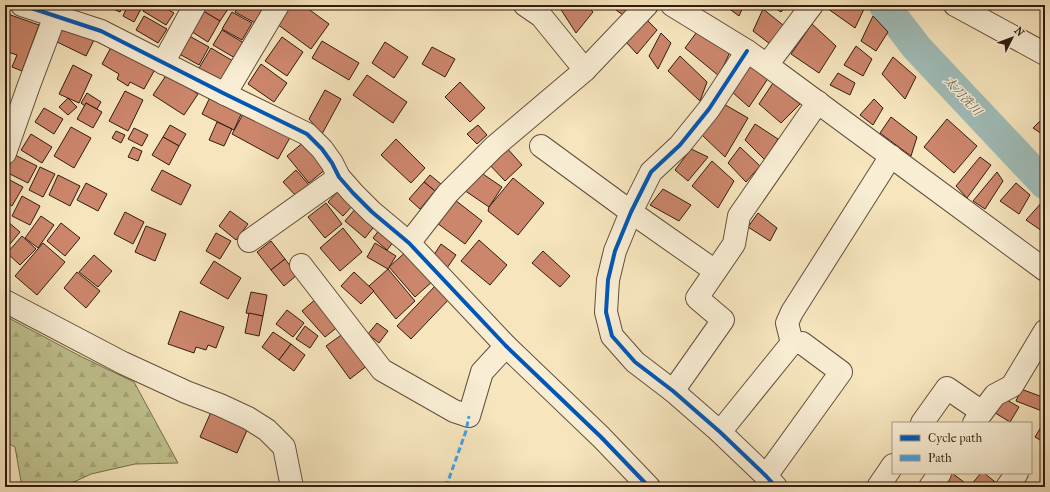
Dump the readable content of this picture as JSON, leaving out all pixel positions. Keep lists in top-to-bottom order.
{
  "water": ["太刀洗川"],
  "legend": ["Cycle path", "Path"],
  "north": "top right"
}
